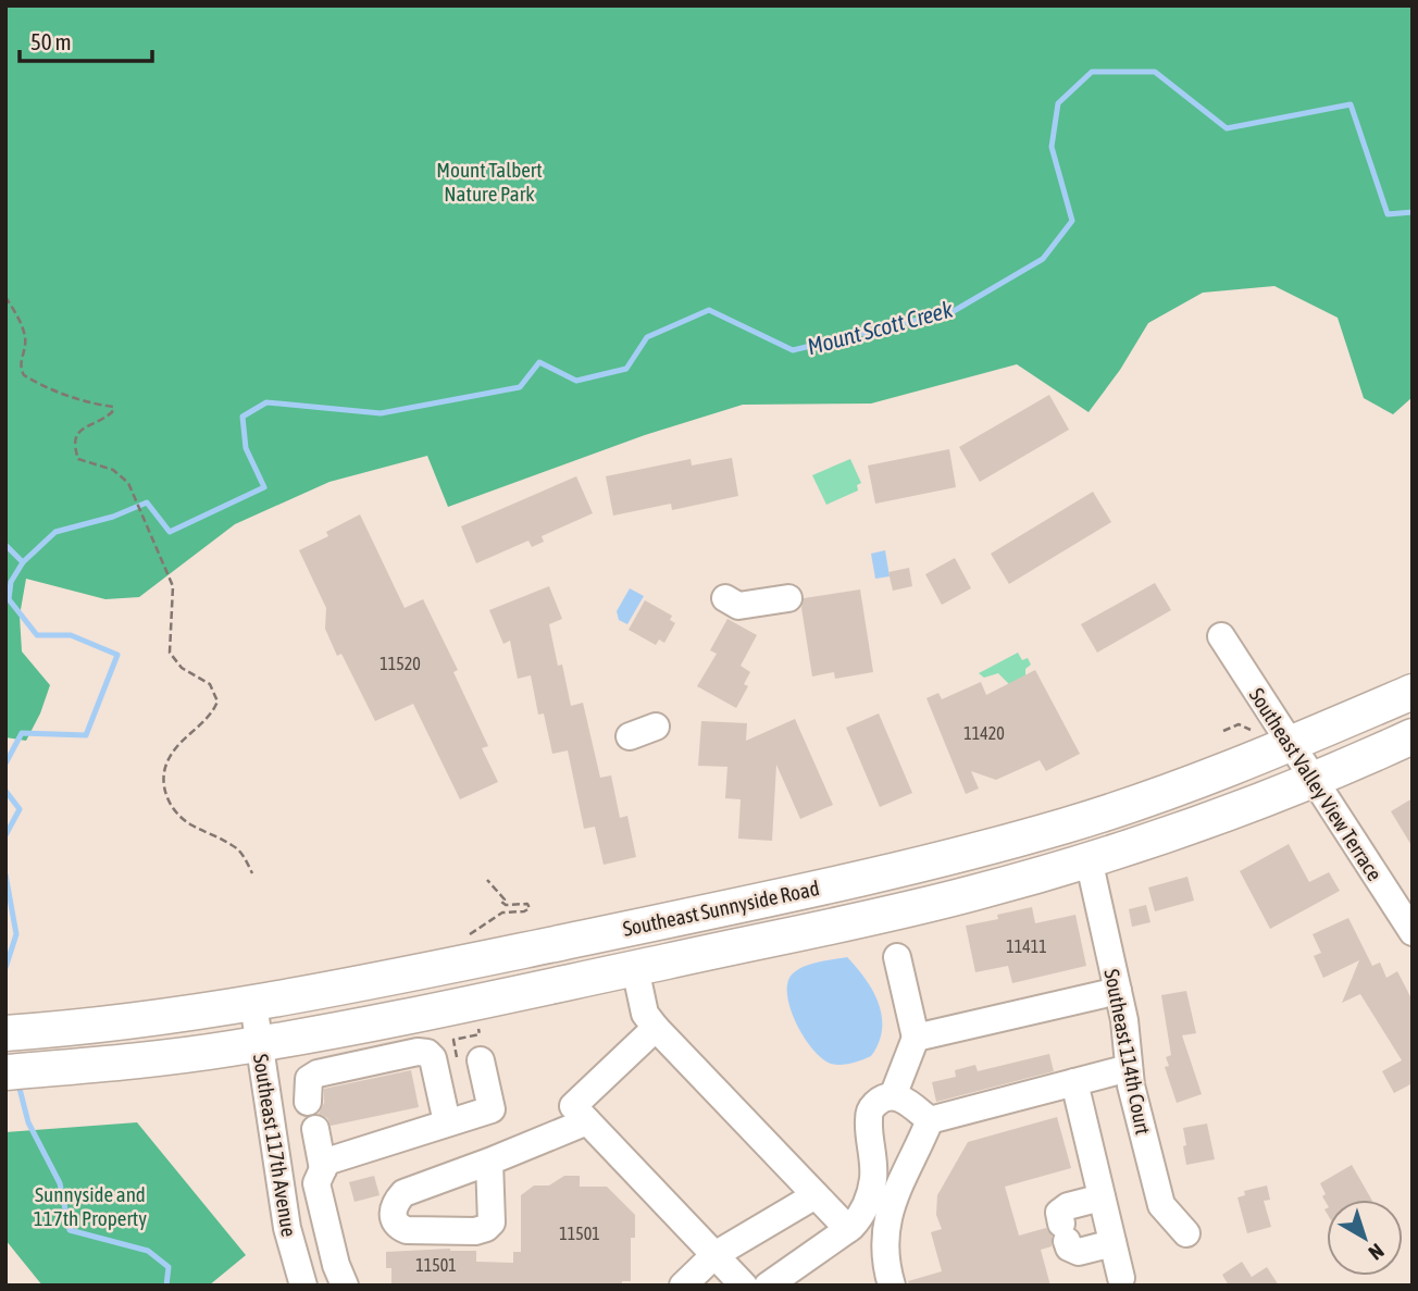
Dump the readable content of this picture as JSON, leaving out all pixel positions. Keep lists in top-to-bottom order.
{
  "streets": {
    "main road": ["Southeast Sunnyside Road"],
    "street": ["Southeast Valley View Terrace", "Southeast 114th Court", "Southeast 117th Avenue"]
  },
  "crossings": [
    ["Southeast Valley View Terrace", "Southeast Sunnyside Road"],
    ["Southeast Sunnyside Road", "Southeast 114th Court"],
    ["Southeast Sunnyside Road", "Southeast 117th Avenue"]
  ],
  "water": ["Mount Scott Creek"],
  "parks": ["Mount Talbert Nature Park", "Sunnyside and 117th Property"],
  "house_numbers": [
    "11520",
    "11420",
    "11411",
    "11501",
    "11501"
  ],
  "scale_bar": "50 m",
  "north": "bottom right"
}
